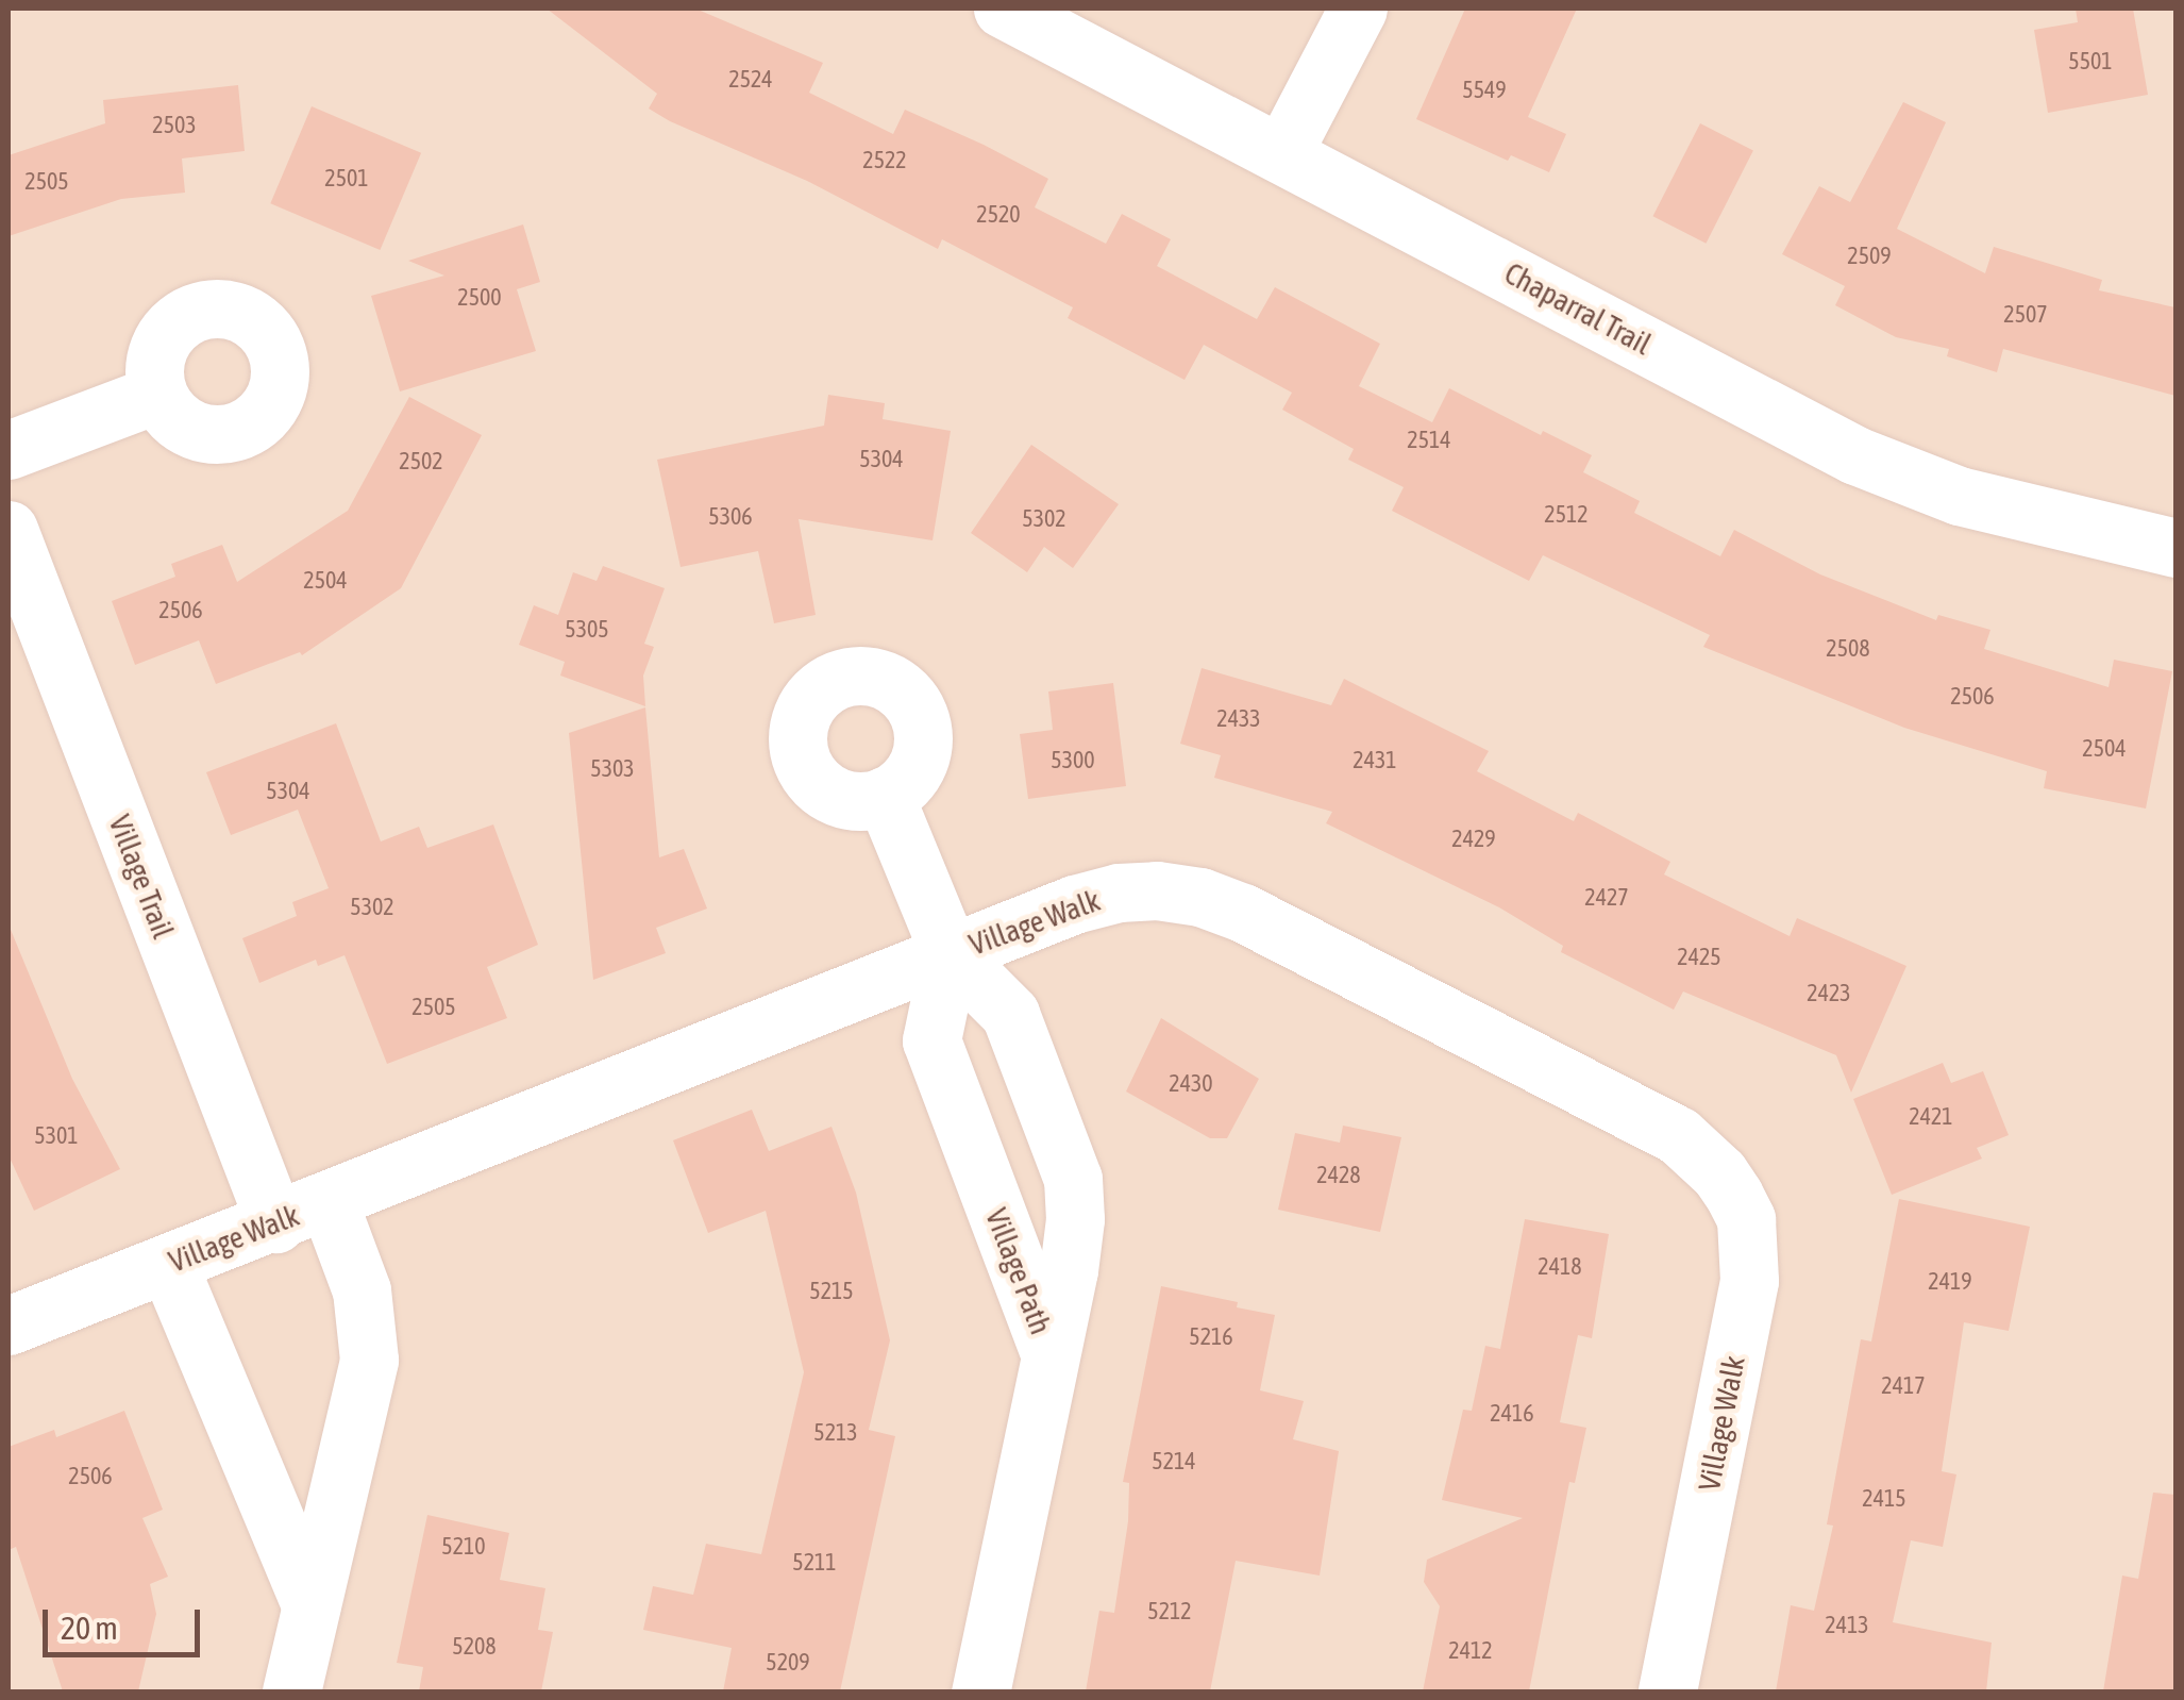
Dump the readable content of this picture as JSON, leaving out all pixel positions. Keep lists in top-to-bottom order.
{
  "streets": {
    "street": [
      "Chaparral Trail",
      "Village Trail",
      "Village Walk",
      "Village Path"
    ]
  },
  "crossings": [
    ["Village Trail", "Village Walk"],
    ["Village Walk", "Village Path"]
  ],
  "house_numbers": [
    "5501",
    "2524",
    "5549",
    "2503",
    "2522",
    "2501",
    "2505",
    "2520",
    "2509",
    "2500",
    "2507",
    "2514",
    "5304",
    "2502",
    "2512",
    "5306",
    "5302",
    "2504",
    "2506",
    "5305",
    "2508",
    "2506",
    "2433",
    "2504",
    "5300",
    "2431",
    "5303",
    "5304",
    "2429",
    "2427",
    "5302",
    "2425",
    "2423",
    "2505",
    "2430",
    "2421",
    "5301",
    "2428",
    "2418",
    "2419",
    "5215",
    "5216",
    "2417",
    "2416",
    "5213",
    "5214",
    "2506",
    "2415",
    "5210",
    "5211",
    "5212",
    "2413",
    "5208",
    "2412",
    "5209"
  ],
  "scale_bar": "20 m"
}
